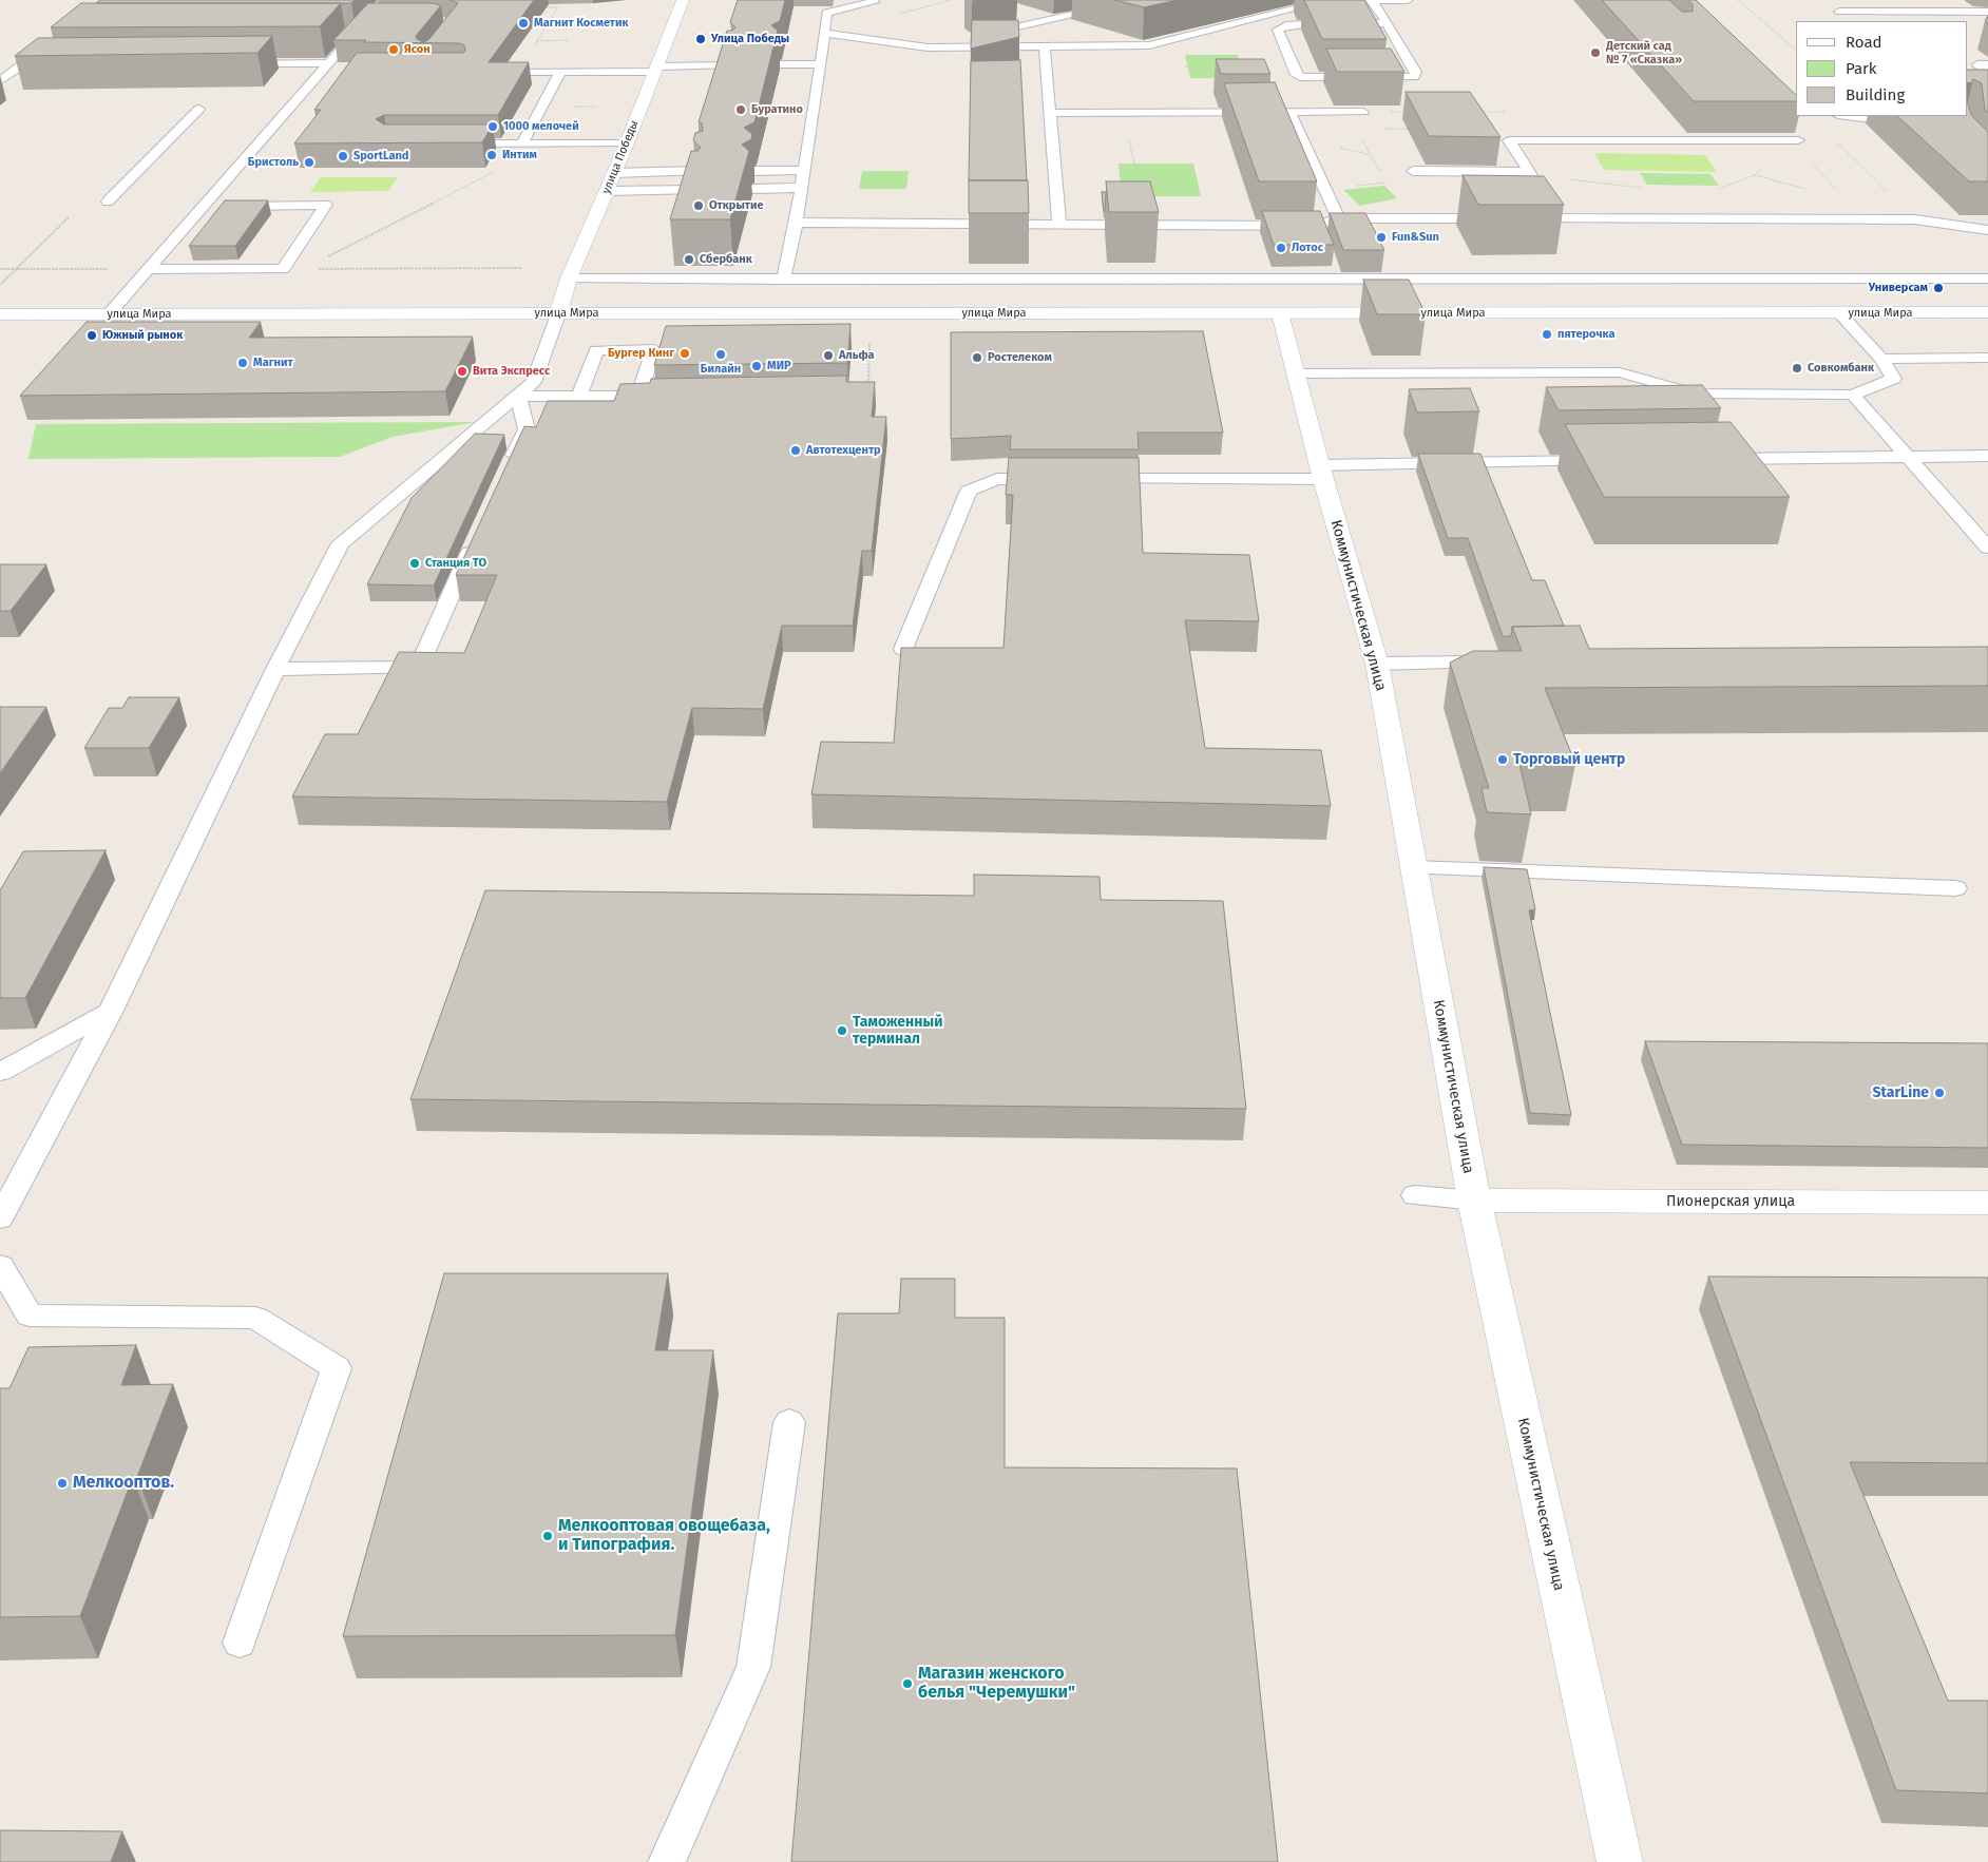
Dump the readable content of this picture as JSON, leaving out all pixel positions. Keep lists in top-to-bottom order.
{
  "streets": {
    "main road": [
      "улица Победы",
      "улица Мира",
      "Коммунистическая улица",
      "Пионерская улица"
    ]
  },
  "crossings": [
    ["улица Победы", "улица Мира"],
    ["улица Мира", "Коммунистическая улица"],
    ["Коммунистическая улица", "Пионерская улица"]
  ],
  "places": [
    "Магнит Косметик",
    "Улица Победы",
    "Ясон",
    "Детский сад № 7 «Сказка»",
    "Буратино",
    "1000 мелочей",
    "Интим",
    "SportLand",
    "Бристоль",
    "Открытие",
    "Fun&Sun",
    "Лотос",
    "Сбербанк",
    "Универсам",
    "пятерочка",
    "Южный рынок",
    "Бургер Кинг",
    "Билайн",
    "Альфа",
    "Ростелеком",
    "Магнит",
    "МИР",
    "Совкомбанк",
    "Вита Экспресс",
    "Автотехцентр",
    "Станция ТО",
    "Торговый центр",
    "Таможенный терминал",
    "StarLine",
    "Мелкооптов.",
    "Мелкооптовая овощебаза, и Типография.",
    "Магазин женского белья \"Черемушки\""
  ],
  "legend": ["Road", "Park", "Building"]
}
